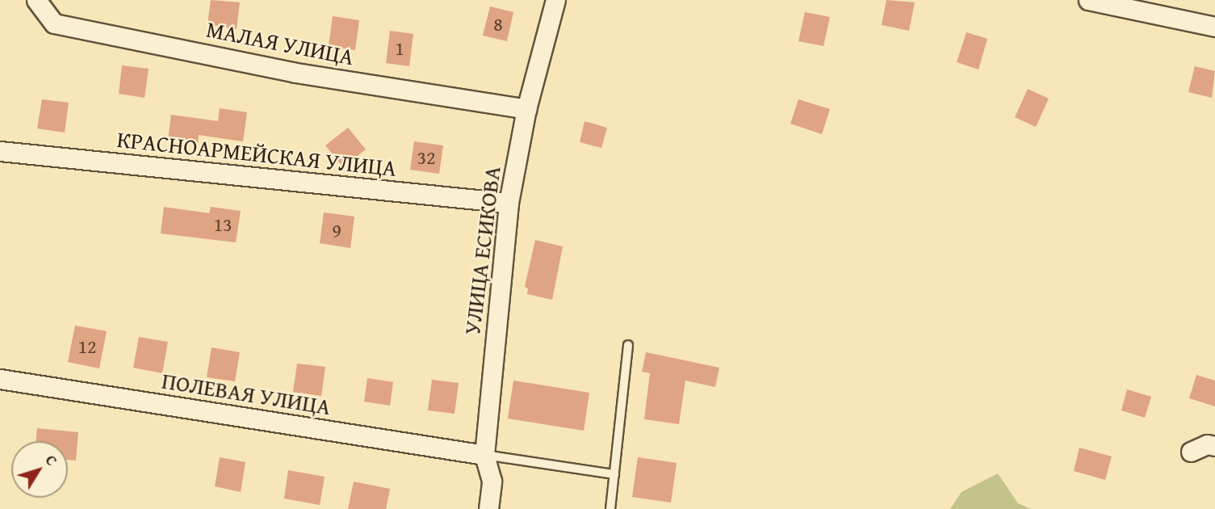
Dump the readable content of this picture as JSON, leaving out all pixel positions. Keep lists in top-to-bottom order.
{
  "streets": {
    "street": [
      "МАЛАЯ УЛИЦА",
      "КРАСНОАРМЕЙСКАЯ УЛИЦА",
      "УЛИЦА ЕСИКОВА",
      "ПОЛЕВАЯ УЛИЦА"
    ]
  },
  "crossings": [
    ["МАЛАЯ УЛИЦА", "УЛИЦА ЕСИКОВА"],
    ["КРАСНОАРМЕЙСКАЯ УЛИЦА", "УЛИЦА ЕСИКОВА"],
    ["УЛИЦА ЕСИКОВА", "ПОЛЕВАЯ УЛИЦА"]
  ],
  "house_numbers": [
    "8",
    "1",
    "32",
    "13",
    "9",
    "12"
  ],
  "north": "top right"
}
